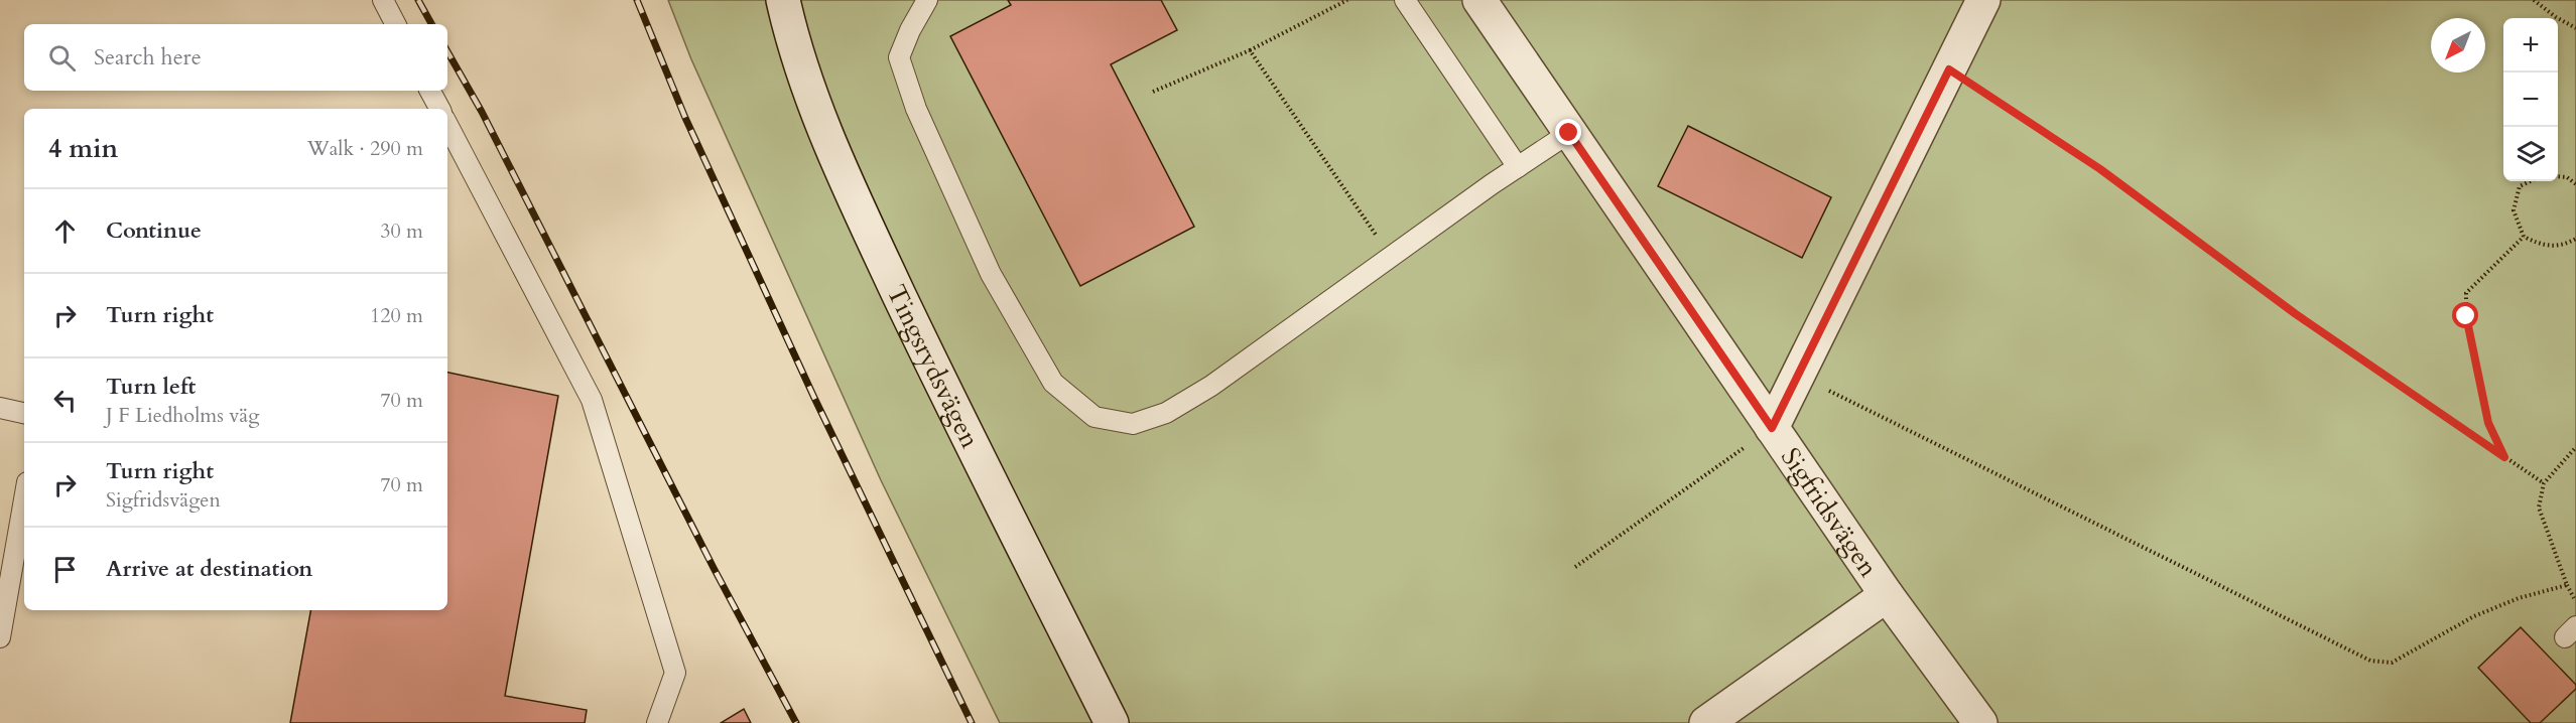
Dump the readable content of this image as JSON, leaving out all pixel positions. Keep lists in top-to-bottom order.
{
  "streets": {
    "street": ["Tingsrydsvägen", "Sigfridsvägen"]
  },
  "north": "bottom left",
  "page": {
    "map_buttons": ["+", "−"],
    "search": "Search here",
    "heading": ["4 min", "Walk · 290 m"],
    "list": [
      ["Continue", "30 m"],
      ["Turn right", "120 m"],
      ["Turn left", "J F Liedholms väg", "70 m"],
      ["Turn right", "Sigfridsvägen", "70 m"],
      "Arrive at destination"
    ]
  }
}
